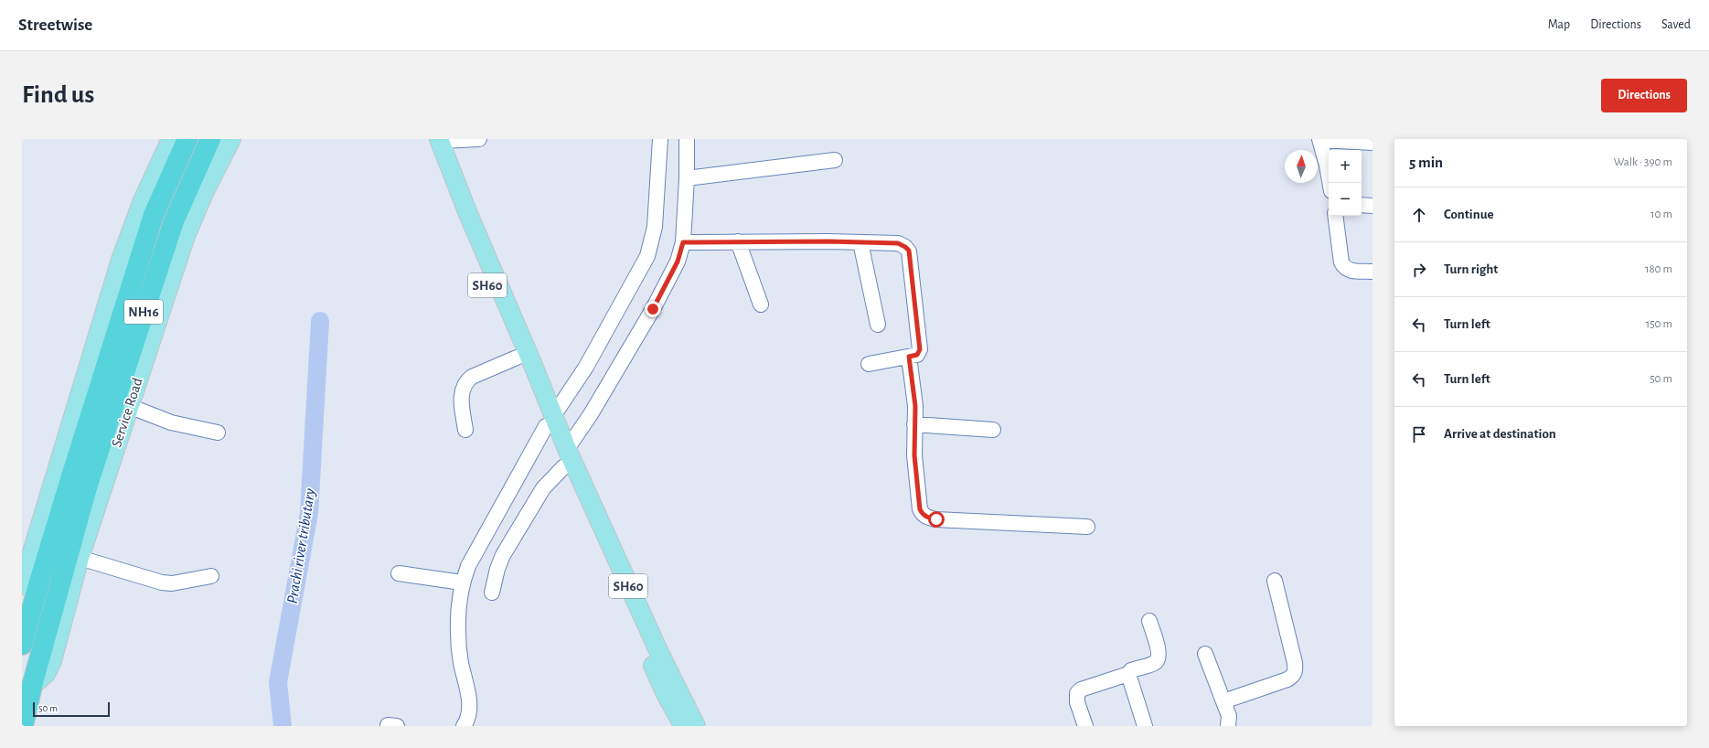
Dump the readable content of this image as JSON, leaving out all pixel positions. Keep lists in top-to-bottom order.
{
  "streets": {
    "highway": ["NH16"],
    "main road": ["SH60", "Service Road"]
  },
  "crossings": [
    ["NH16", "Service Road"]
  ],
  "water": ["Prachi river tributary"],
  "scale_bar": "50 m",
  "north": "top",
  "page": {
    "header": "Streetwise",
    "nav": ["Map", "Directions", "Saved"],
    "buttons": "Directions",
    "title": "Find us",
    "heading": ["5 min", "Walk · 390 m"],
    "map_buttons": ["+", "−"],
    "list": [
      ["Continue", "10 m"],
      ["Turn right", "180 m"],
      ["Turn left", "150 m"],
      ["Turn left", "50 m"],
      "Arrive at destination"
    ],
    "scale": "50 m"
  }
}
